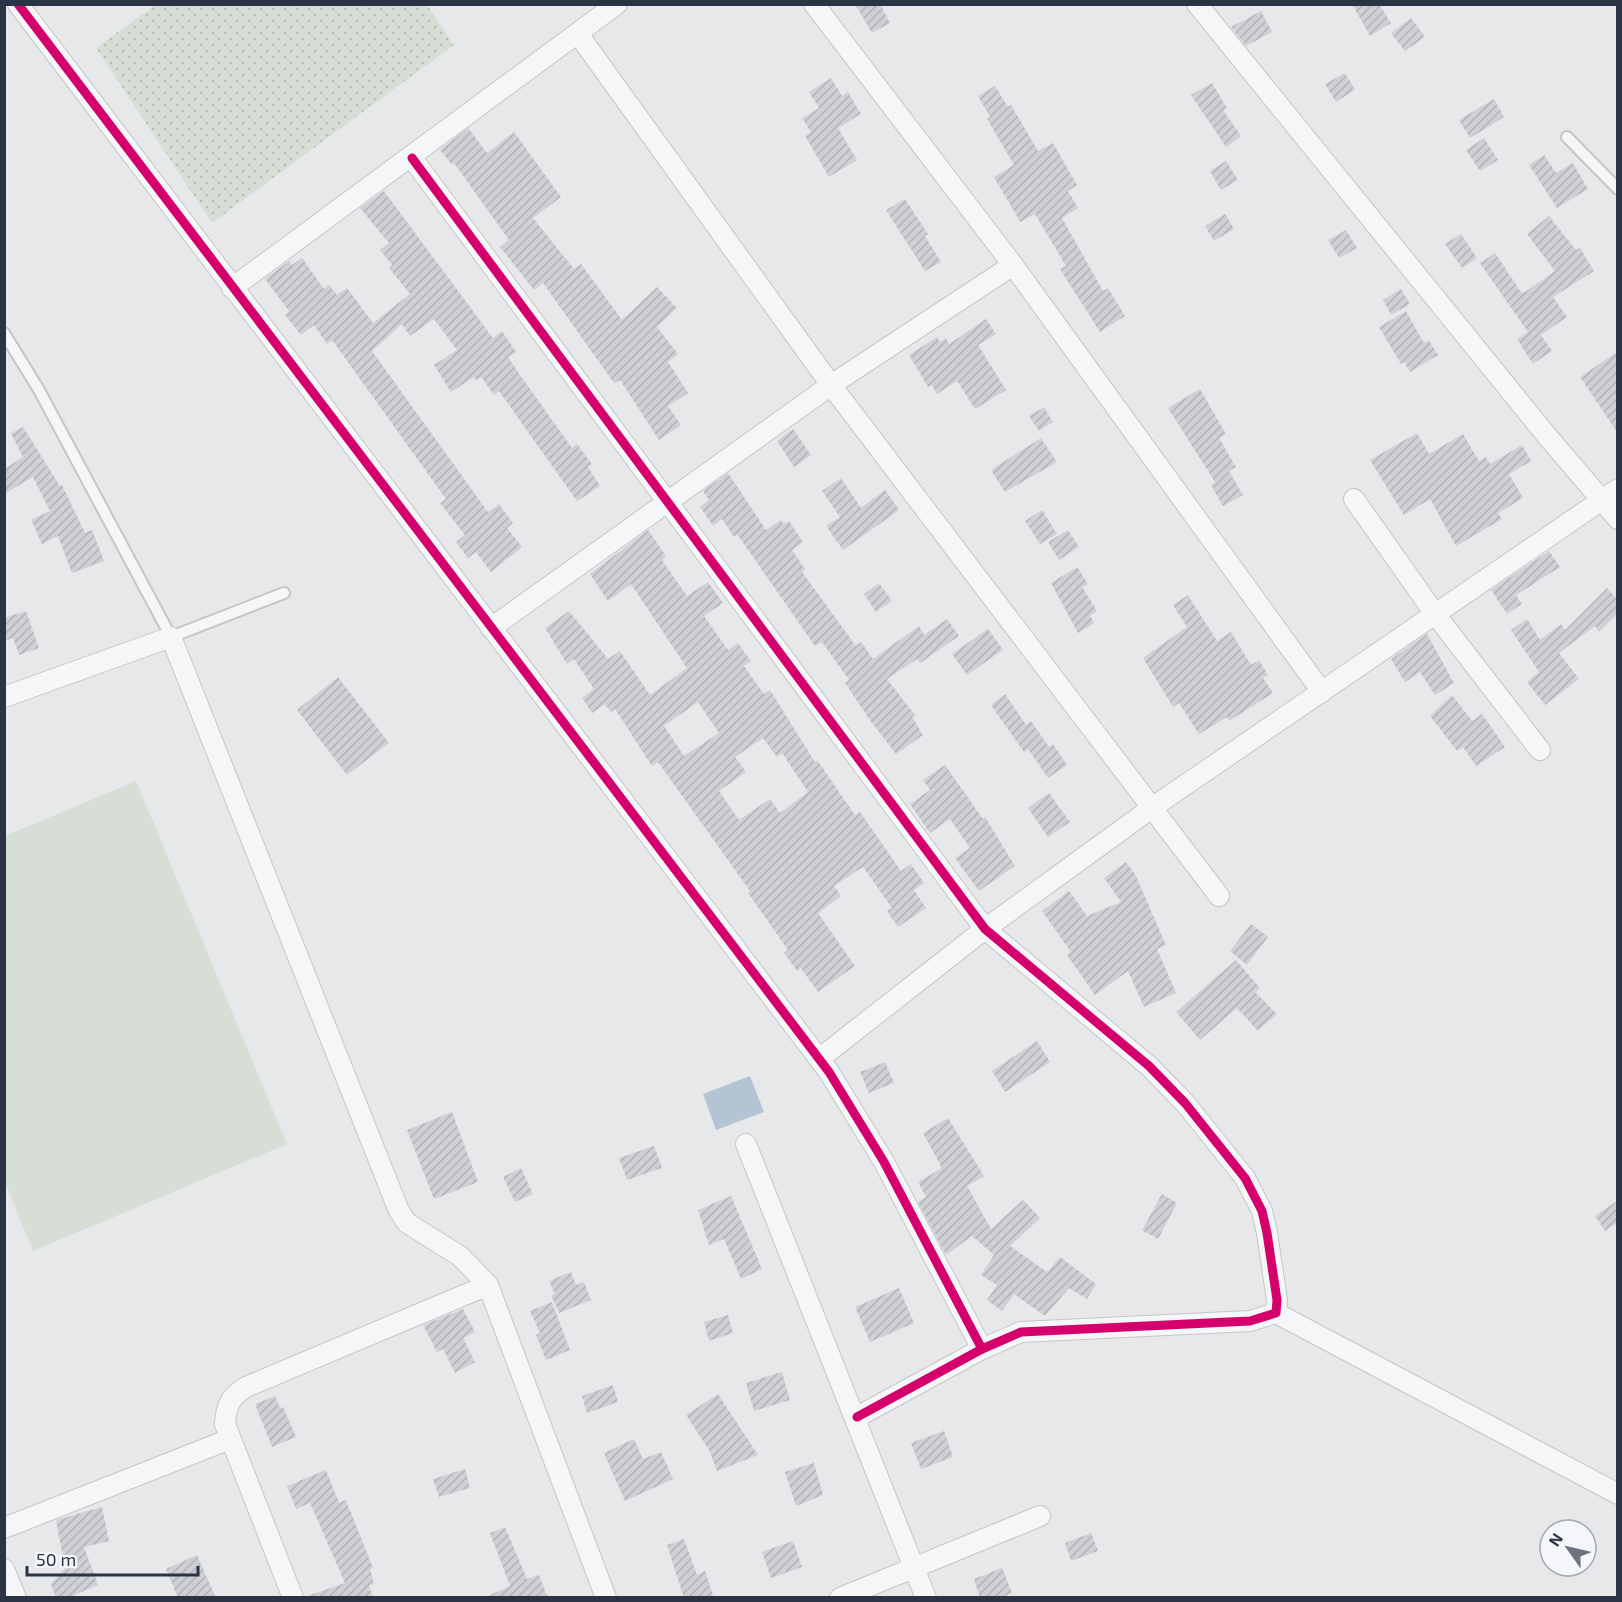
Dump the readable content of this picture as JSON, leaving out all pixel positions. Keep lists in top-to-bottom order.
{
  "scale_bar": "50 m",
  "north": "top left"
}
